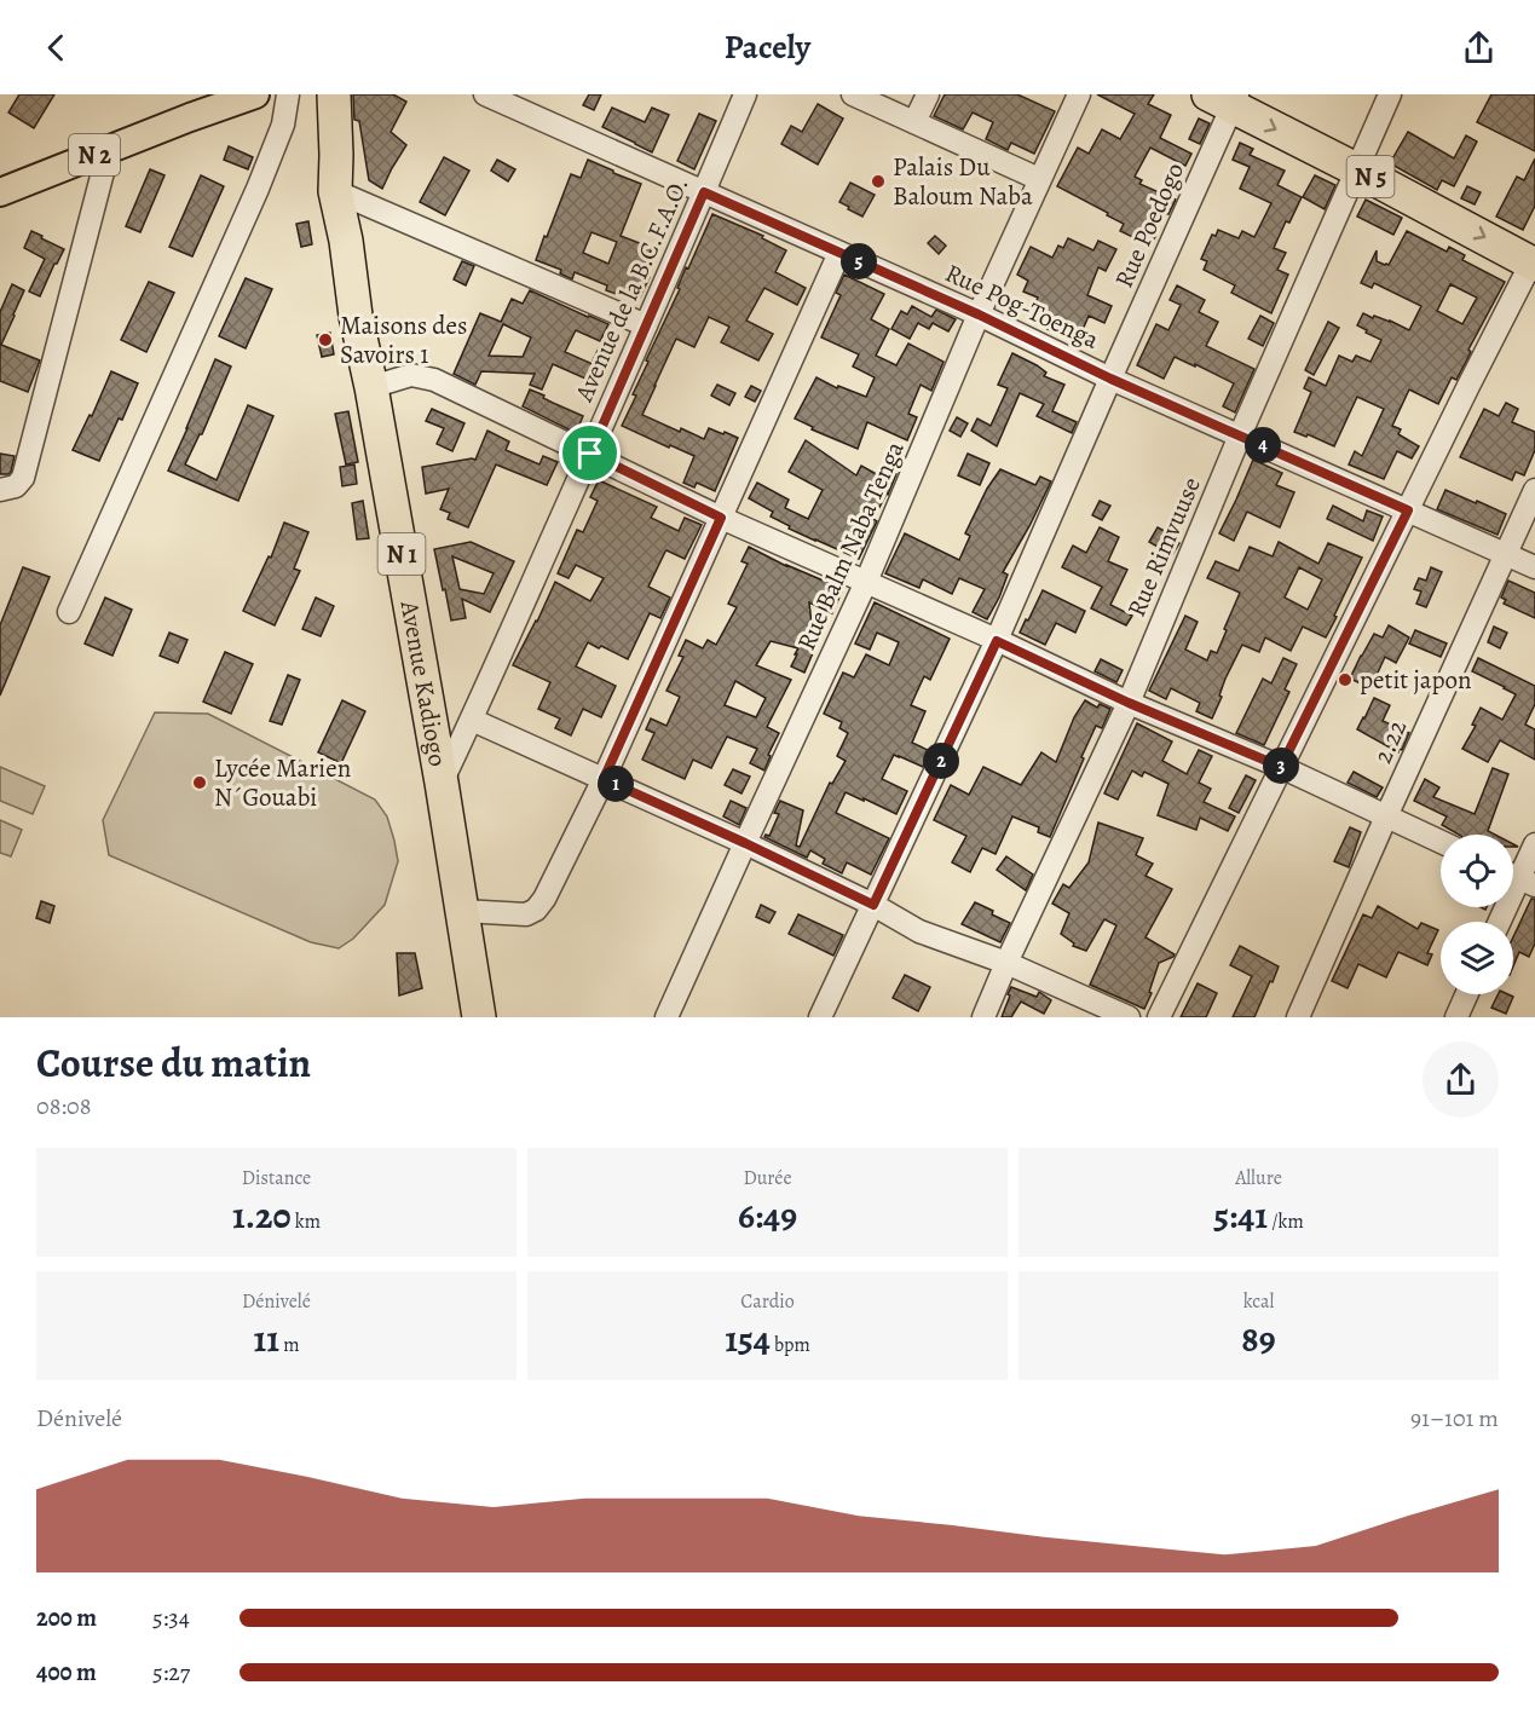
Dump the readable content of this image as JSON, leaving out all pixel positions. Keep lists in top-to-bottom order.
{
  "streets": {
    "highway": ["N 5", "N 1", "Avenue Kadiogo"],
    "main road": ["N 2"],
    "street": [
      "Rue Poedogo",
      "Avenue de la B.C.F.A.O.",
      "Rue Pog-Toenga",
      "Rue Balm Naba Tenga",
      "Rue Rimvuuse",
      "2.22"
    ]
  },
  "crossings": [
    ["N 5", "Rue Poedogo"],
    ["N 5", "Rue Rimvuuse"],
    ["Rue Poedogo", "Rue Pog-Toenga"],
    ["Avenue de la B.C.F.A.O.", "Rue Pog-Toenga"],
    ["Avenue de la B.C.F.A.O.", "Avenue Kadiogo"],
    ["Rue Pog-Toenga", "Rue Balm Naba Tenga"],
    ["Rue Pog-Toenga", "Rue Rimvuuse"],
    ["Rue Pog-Toenga", "2.22"]
  ],
  "places": [
    "Palais Du Baloum Naba",
    "Maisons des Savoirs 1",
    "petit japon",
    "Lycée Marien N´Gouabi"
  ],
  "page": {
    "header": "Pacely",
    "pins": [
      "5",
      "4",
      "2",
      "3",
      "1"
    ],
    "heading": ["Course du matin", "08:08"],
    "stats": [
      ["Distance", "1.20 km"],
      ["Durée", "6:49"],
      ["Allure", "5:41 /km"],
      ["Dénivelé", "11 m"],
      ["Cardio", "154 bpm"],
      ["kcal", "89"]
    ],
    "chart": ["Dénivelé", "91–101 m"],
    "list": [
      {
        "name": "200 m",
        "note": "5:34"
      },
      {
        "name": "400 m",
        "note": "5:27"
      }
    ]
  }
}
